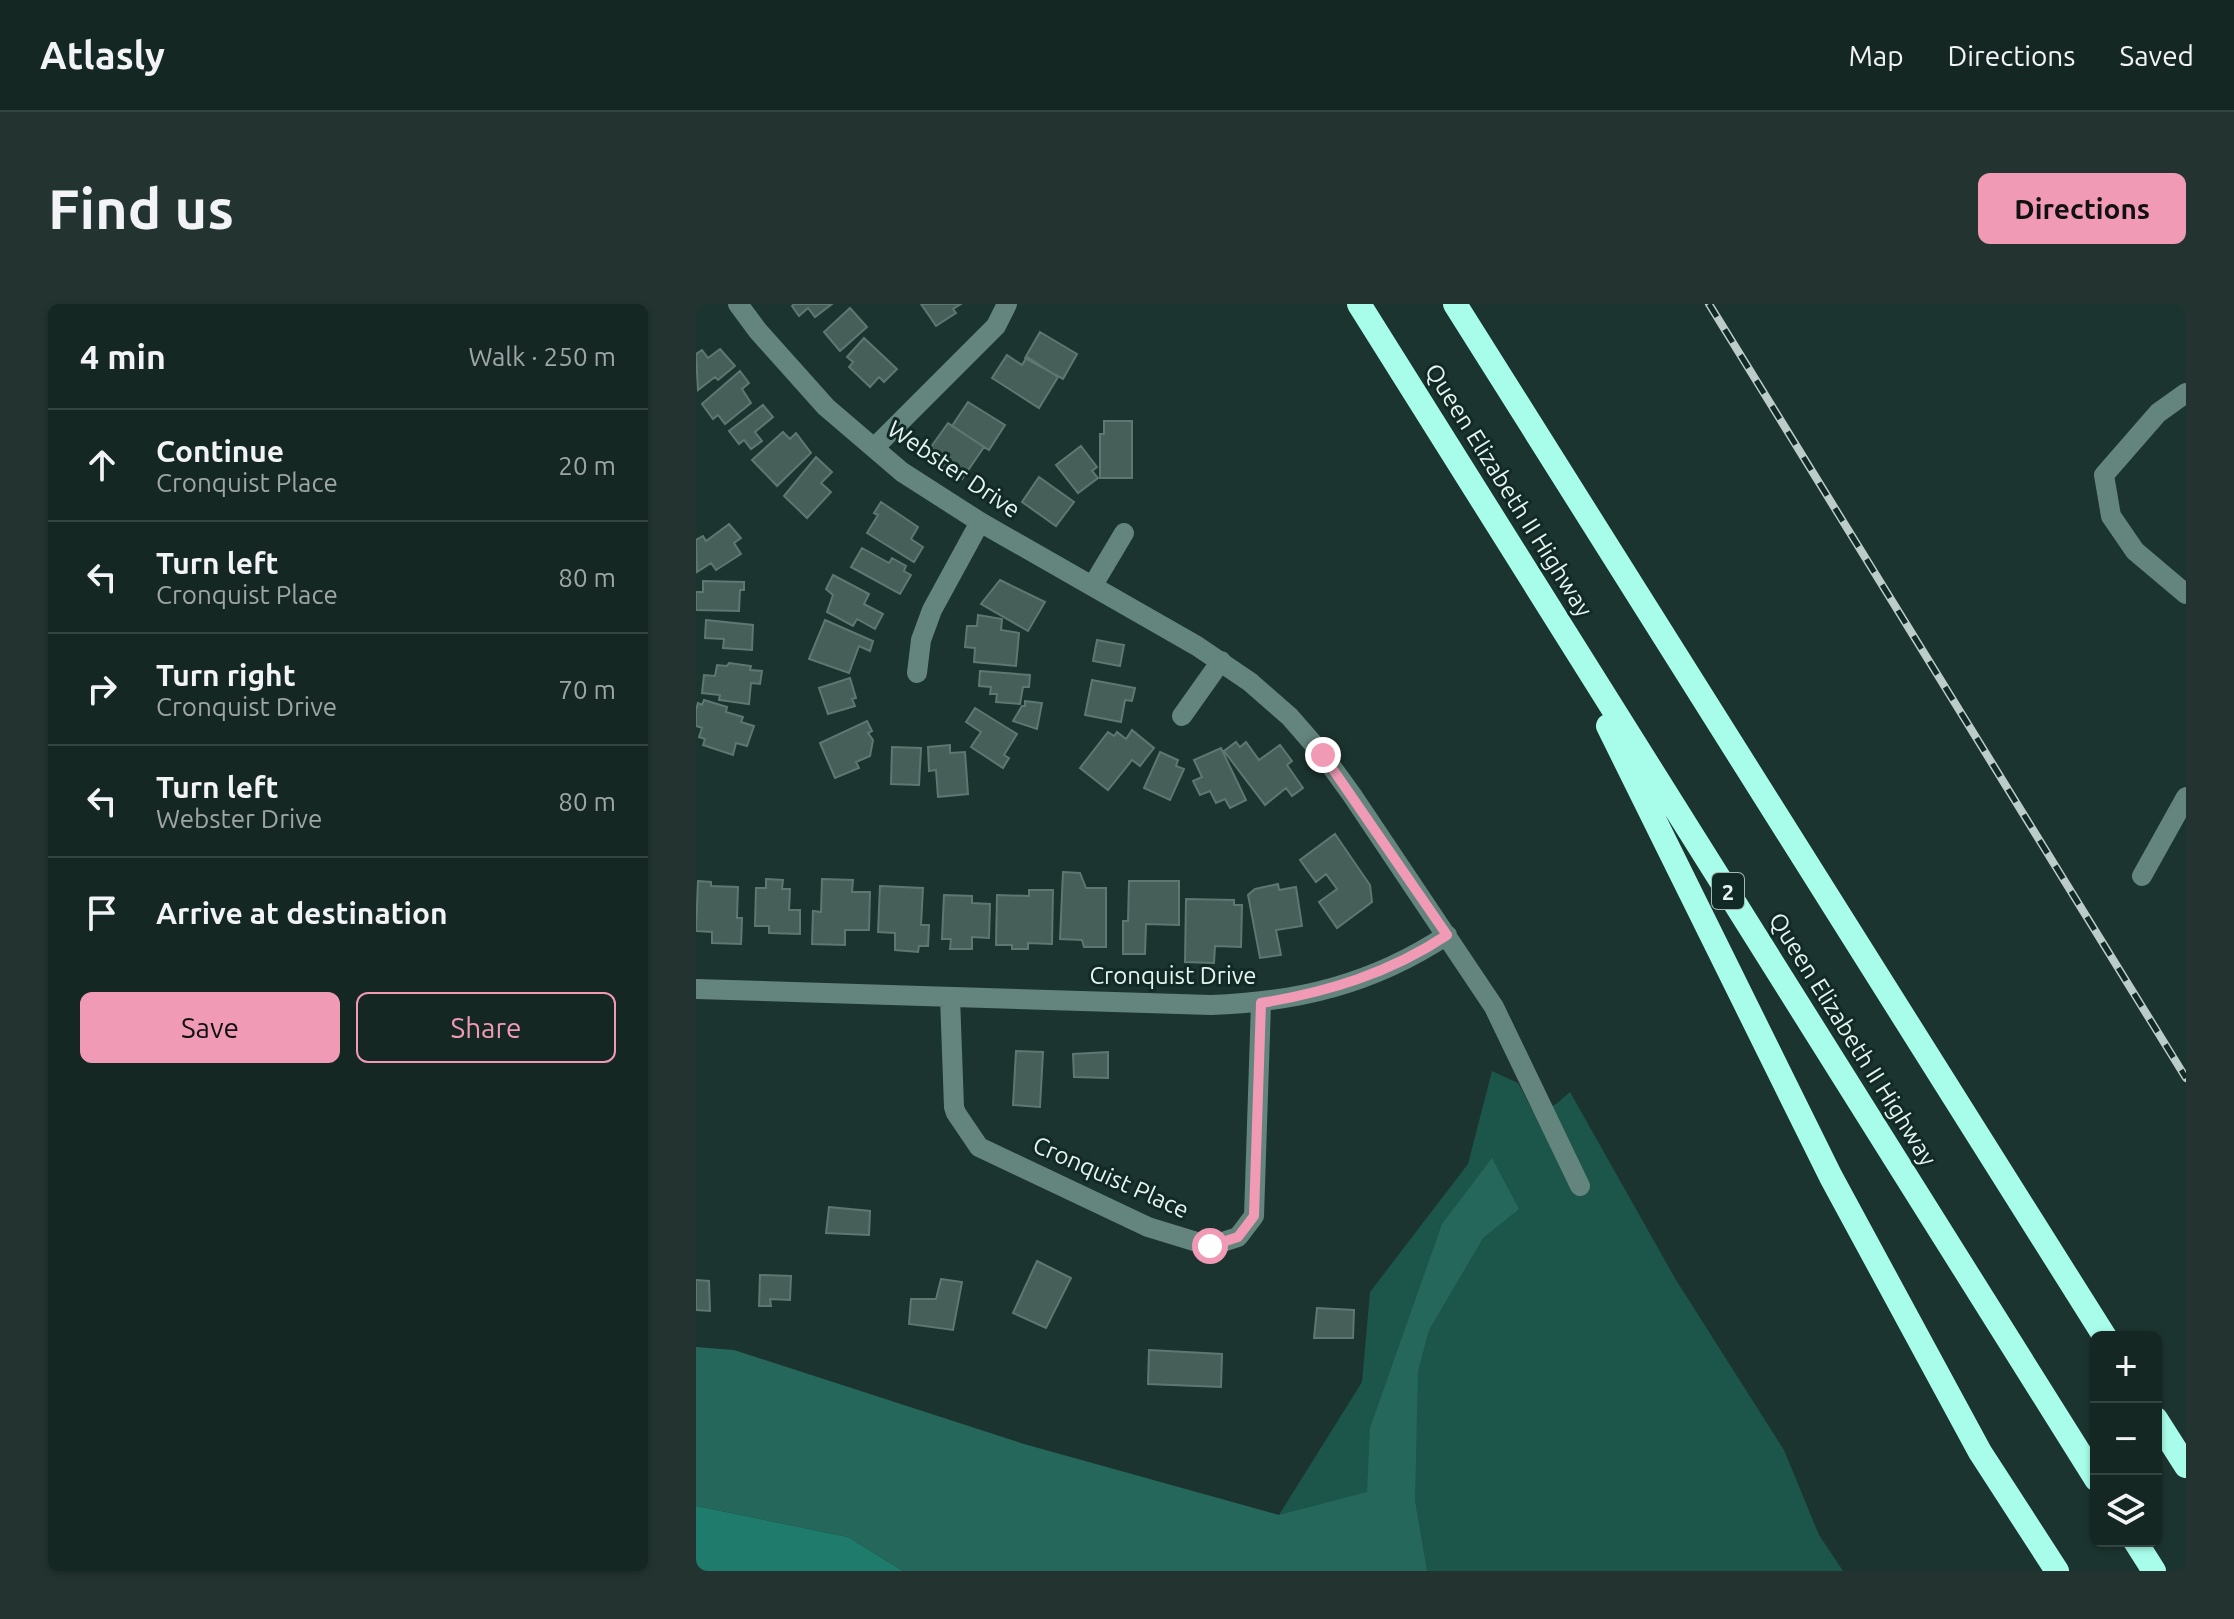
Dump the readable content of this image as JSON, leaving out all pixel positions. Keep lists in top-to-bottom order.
{
  "streets": {
    "highway": ["Queen Elizabeth II Highway", "2"],
    "street": ["Webster Drive", "Cronquist Drive", "Cronquist Place"]
  },
  "crossings": [
    ["Webster Drive", "Cronquist Drive"],
    ["Cronquist Drive", "Cronquist Place"]
  ],
  "page": {
    "header": "Atlasly",
    "nav": ["Map", "Directions", "Saved"],
    "buttons": [
      "Directions",
      ["Save", "Share"]
    ],
    "title": "Find us",
    "heading": ["4 min", "Walk · 250 m"],
    "list": [
      ["Continue", "Cronquist Place", "20 m"],
      ["Turn left", "Cronquist Place", "80 m"],
      ["Turn right", "Cronquist Drive", "70 m"],
      ["Turn left", "Webster Drive", "80 m"],
      "Arrive at destination"
    ],
    "map_buttons": ["+", "−"]
  }
}
